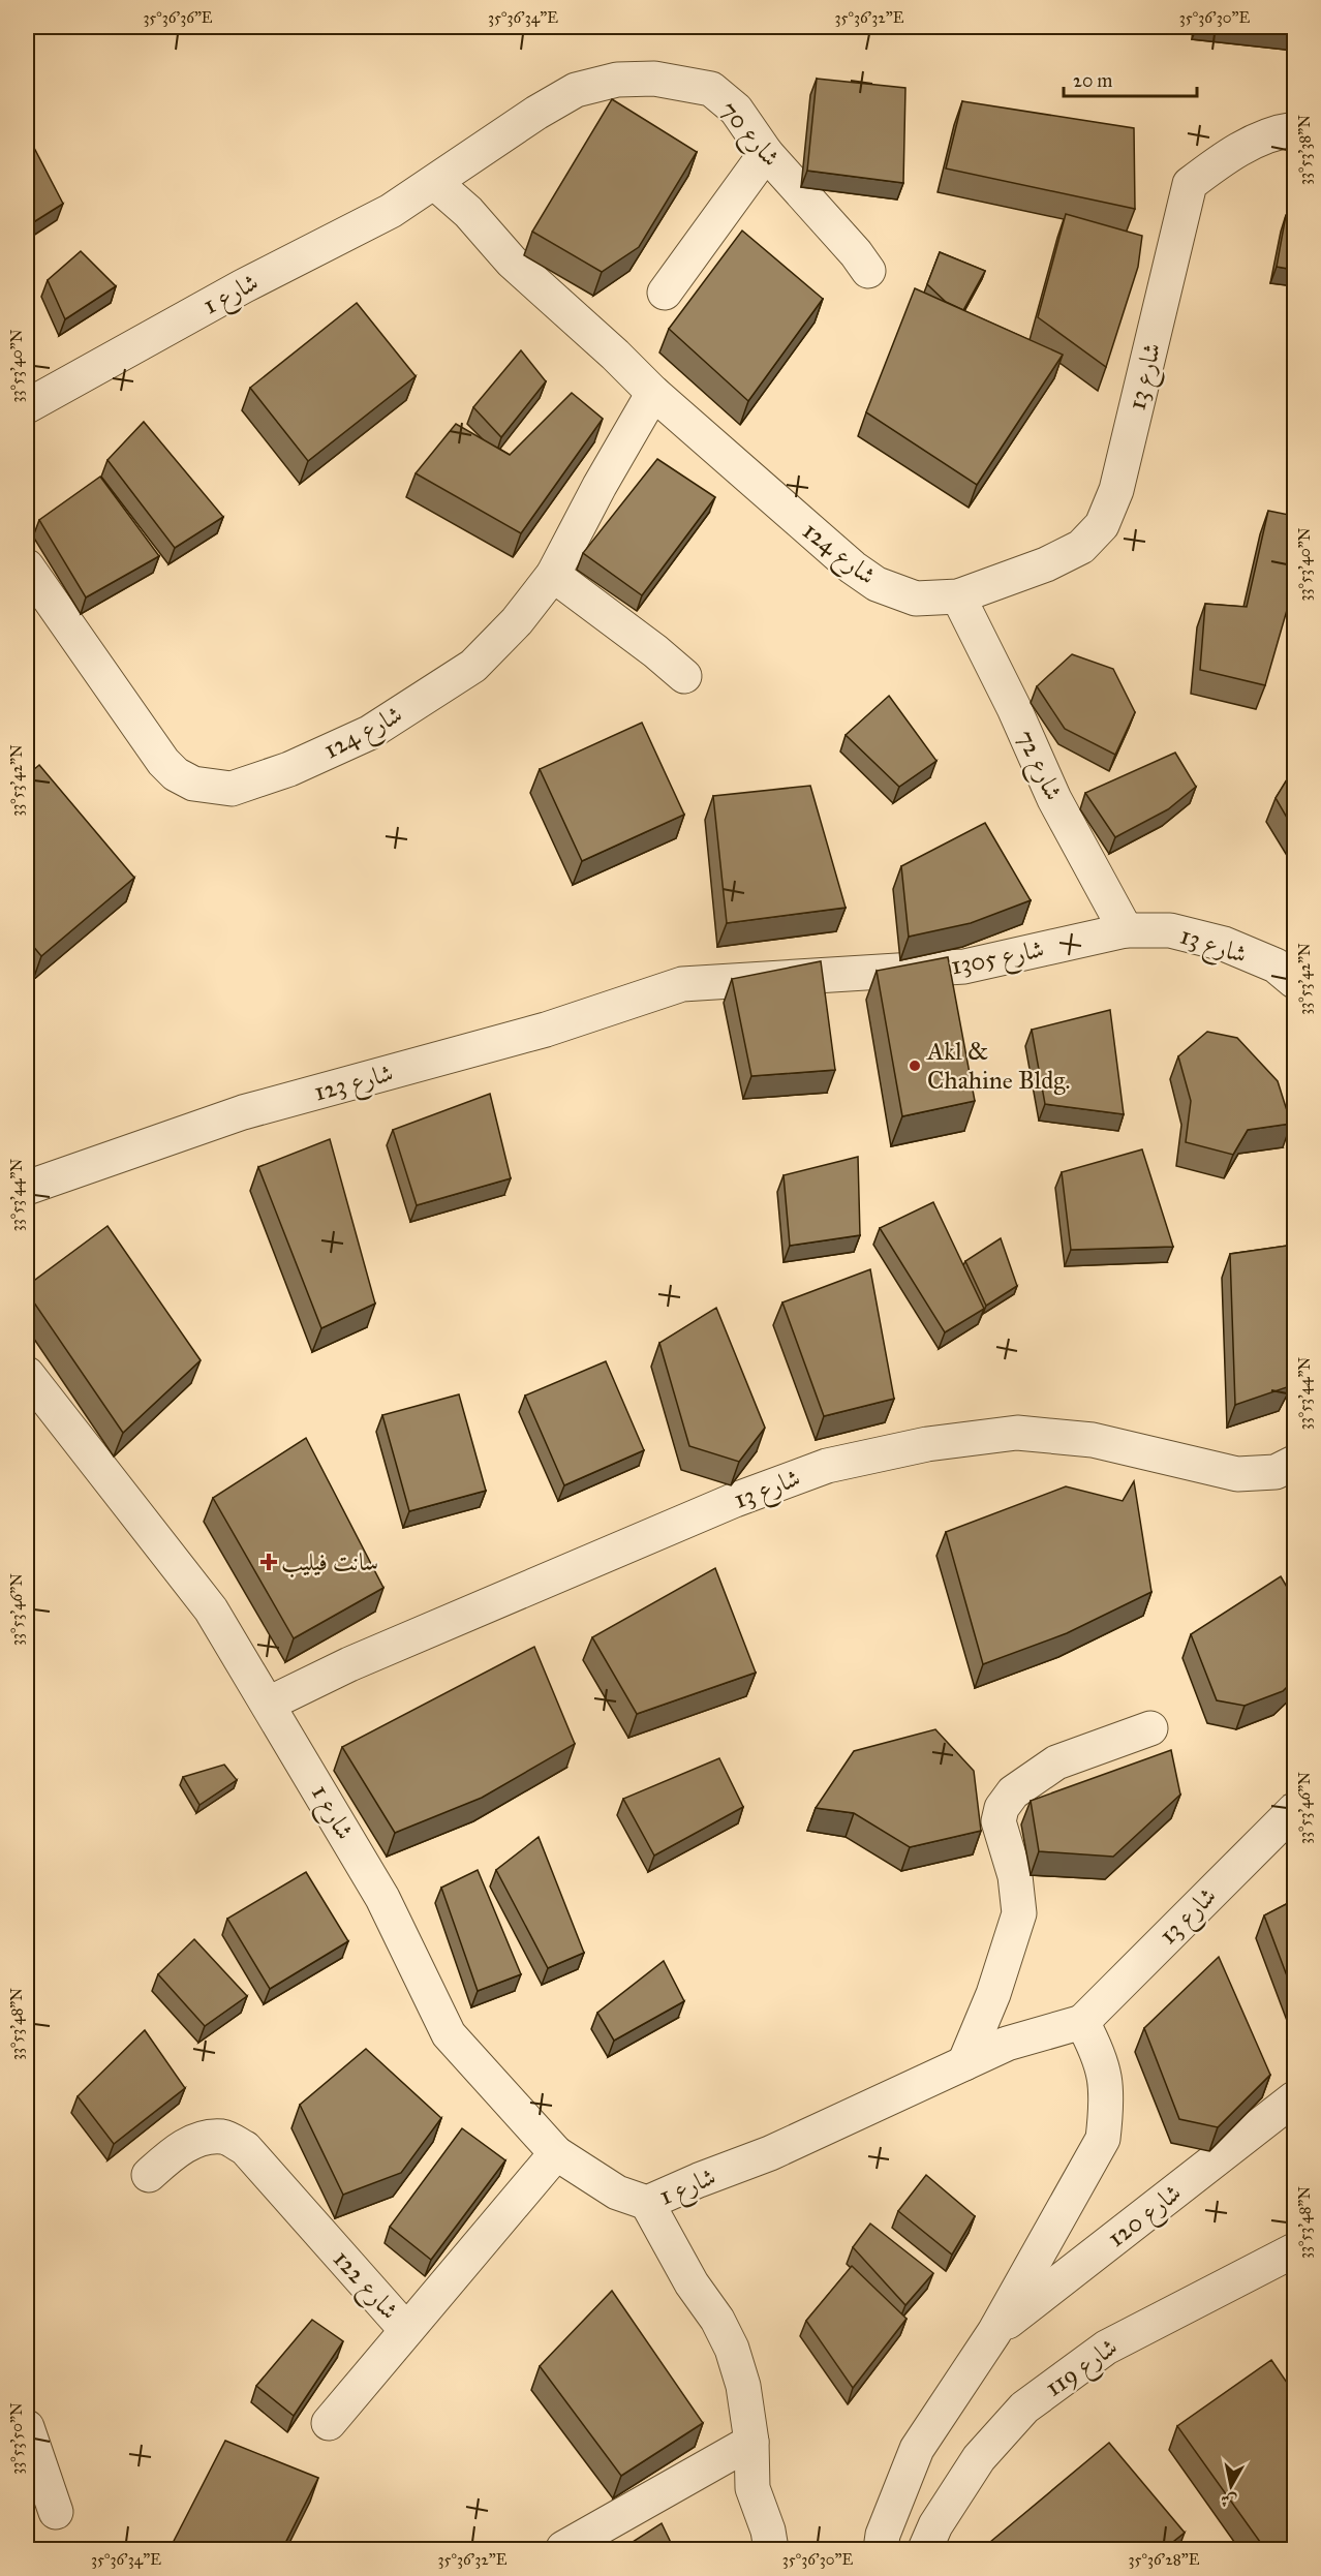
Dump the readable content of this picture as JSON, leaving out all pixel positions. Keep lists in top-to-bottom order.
{
  "streets": {
    "street": [
      "شارع 70",
      "شارع 1",
      "شارع 13",
      "شارع 124",
      "شارع 72",
      "شارع 1305",
      "شارع 123",
      "شارع 120",
      "شارع 122",
      "شارع 119"
    ]
  },
  "crossings": [
    ["شارع 70", "شارع 1"],
    ["شارع 70", "شارع 124"],
    ["شارع 1", "شارع 13"],
    ["شارع 1", "شارع 124"],
    ["شارع 1", "شارع 122"],
    ["شارع 13", "شارع 124"],
    ["شارع 13", "شارع 72"],
    ["شارع 13", "شارع 1305"],
    ["شارع 124", "شارع 72"],
    ["شارع 72", "شارع 1305"],
    ["شارع 1305", "شارع 123"]
  ],
  "places": {
    "other": ["Akl & Chahine Bldg."],
    "health": ["سانت فيليب"]
  },
  "scale_bar": "20 m",
  "north": "bottom",
  "coordinates": [
    "35°36'36\"E",
    "35°36'34\"E",
    "35°36'32\"E",
    "35°36'30\"E",
    "33°53'38\"N",
    "33°53'40\"N",
    "33°53'42\"N",
    "33°53'44\"N",
    "33°53'46\"N",
    "33°53'48\"N",
    "33°53'50\"N",
    "35°36'28\"E"
  ]
}
